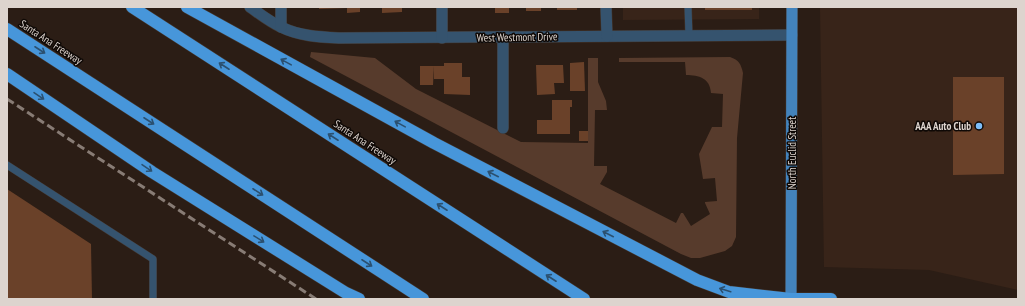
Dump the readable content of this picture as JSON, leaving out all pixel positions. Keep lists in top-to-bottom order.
{
  "streets": {
    "highway": ["Santa Ana Freeway"],
    "main road": ["North Euclid Street"],
    "street": ["West Westmont Drive"]
  },
  "crossings": [
    ["West Westmont Drive", "North Euclid Street"]
  ],
  "places": ["AAA Auto Club"]
}
